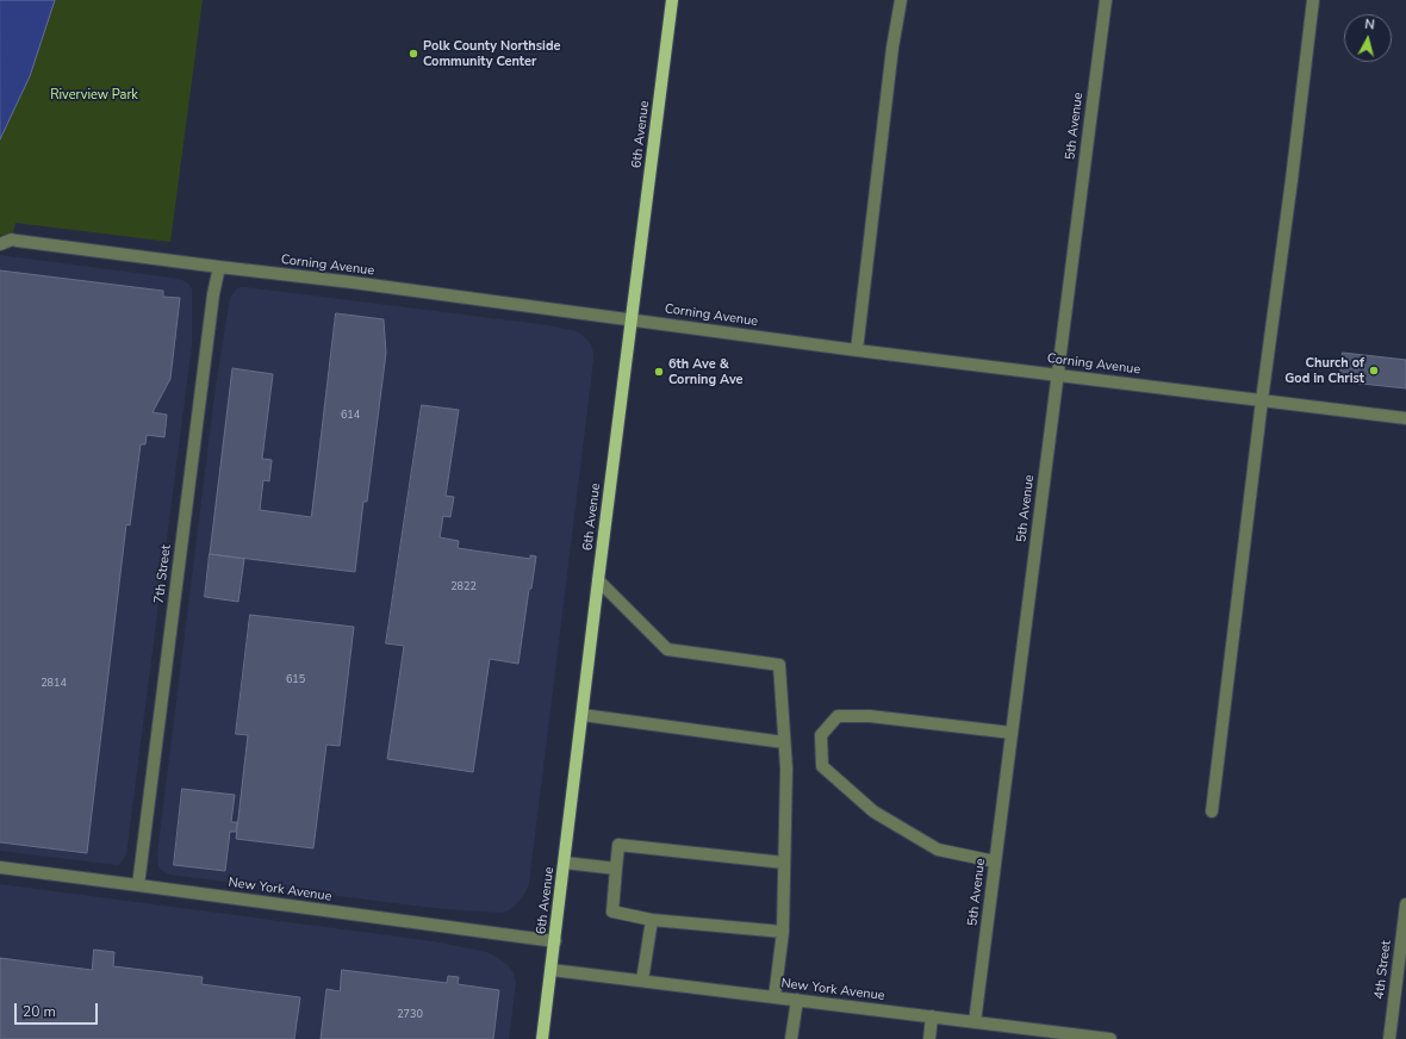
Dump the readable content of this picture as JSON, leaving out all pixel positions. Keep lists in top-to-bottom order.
{
  "streets": {
    "main road": ["6th Avenue"],
    "street": [
      "5th Avenue",
      "Corning Avenue",
      "7th Street",
      "New York Avenue",
      "4th Street"
    ]
  },
  "crossings": [
    ["5th Avenue", "Corning Avenue"],
    ["5th Avenue", "New York Avenue"],
    ["6th Avenue", "Corning Avenue"],
    ["6th Avenue", "New York Avenue"],
    ["Corning Avenue", "7th Street"],
    ["7th Street", "New York Avenue"]
  ],
  "parks": ["Riverview Park"],
  "places": ["Polk County Northside Community Center", "Church of God in Christ", "6th Ave & Corning Ave"],
  "house_numbers": [
    "614",
    "2822",
    "615",
    "2814",
    "2730"
  ],
  "scale_bar": "20 m",
  "north": "top"
}
